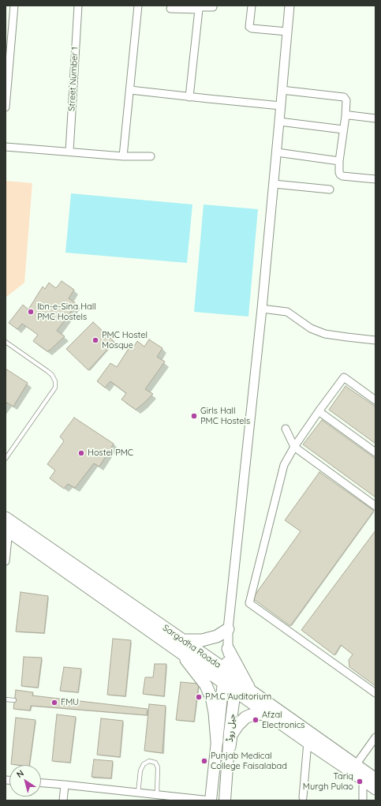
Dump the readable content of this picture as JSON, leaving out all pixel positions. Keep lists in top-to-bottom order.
{
  "streets": {
    "highway": ["Sargodha Roada"],
    "main road": ["جیل روڈ"],
    "street": ["Street Number 1"]
  },
  "crossings": [
    ["Sargodha Roada", "جیل روڈ"]
  ],
  "places": [
    "Ibn-e-Sina Hall PMC Hostels",
    "PMC Hostel Mosque",
    "Girls Hall PMC Hostels",
    "Hostel PMC",
    "P.M.C Auditorium",
    "FMU",
    "Afzal Electronics",
    "Punjab Medical College Faisalabad",
    "Tariq Murgh Pulao"
  ],
  "north": "top left"
}
